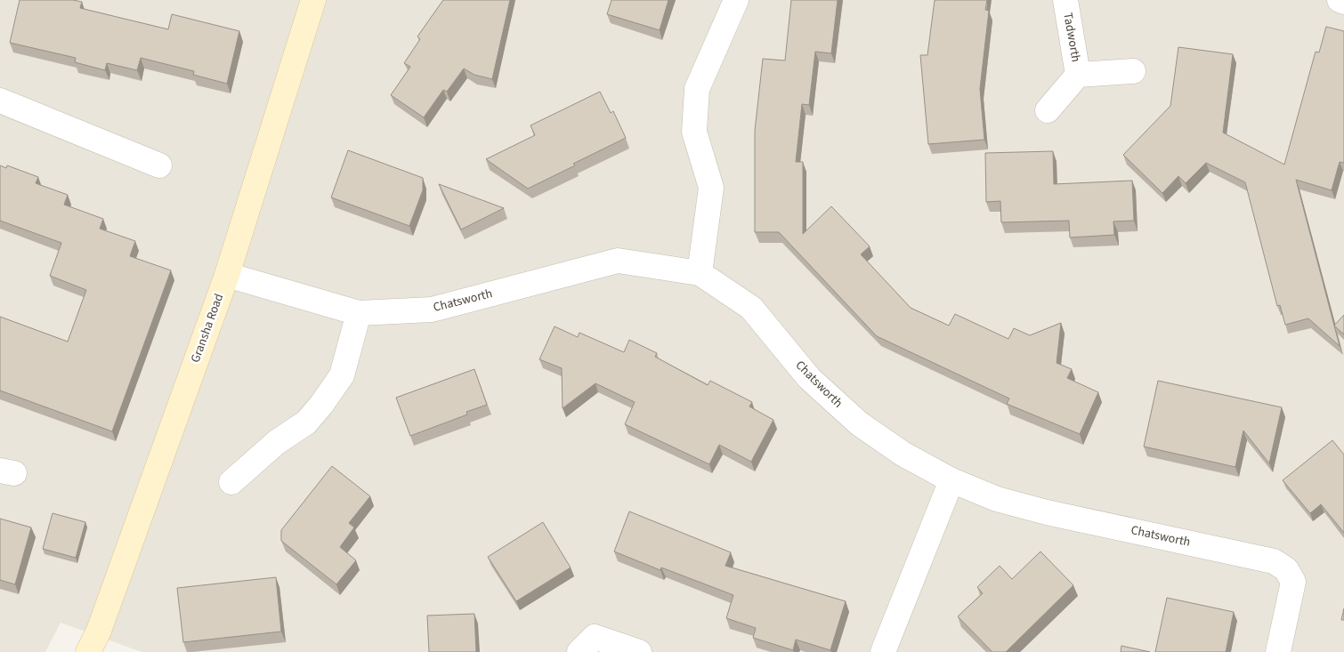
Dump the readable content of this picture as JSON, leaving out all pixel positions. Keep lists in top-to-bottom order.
{
  "streets": {
    "street": ["Tadworth", "Chatsworth", "Gransha Road"]
  },
  "crossings": [
    ["Chatsworth", "Gransha Road"]
  ]
}
